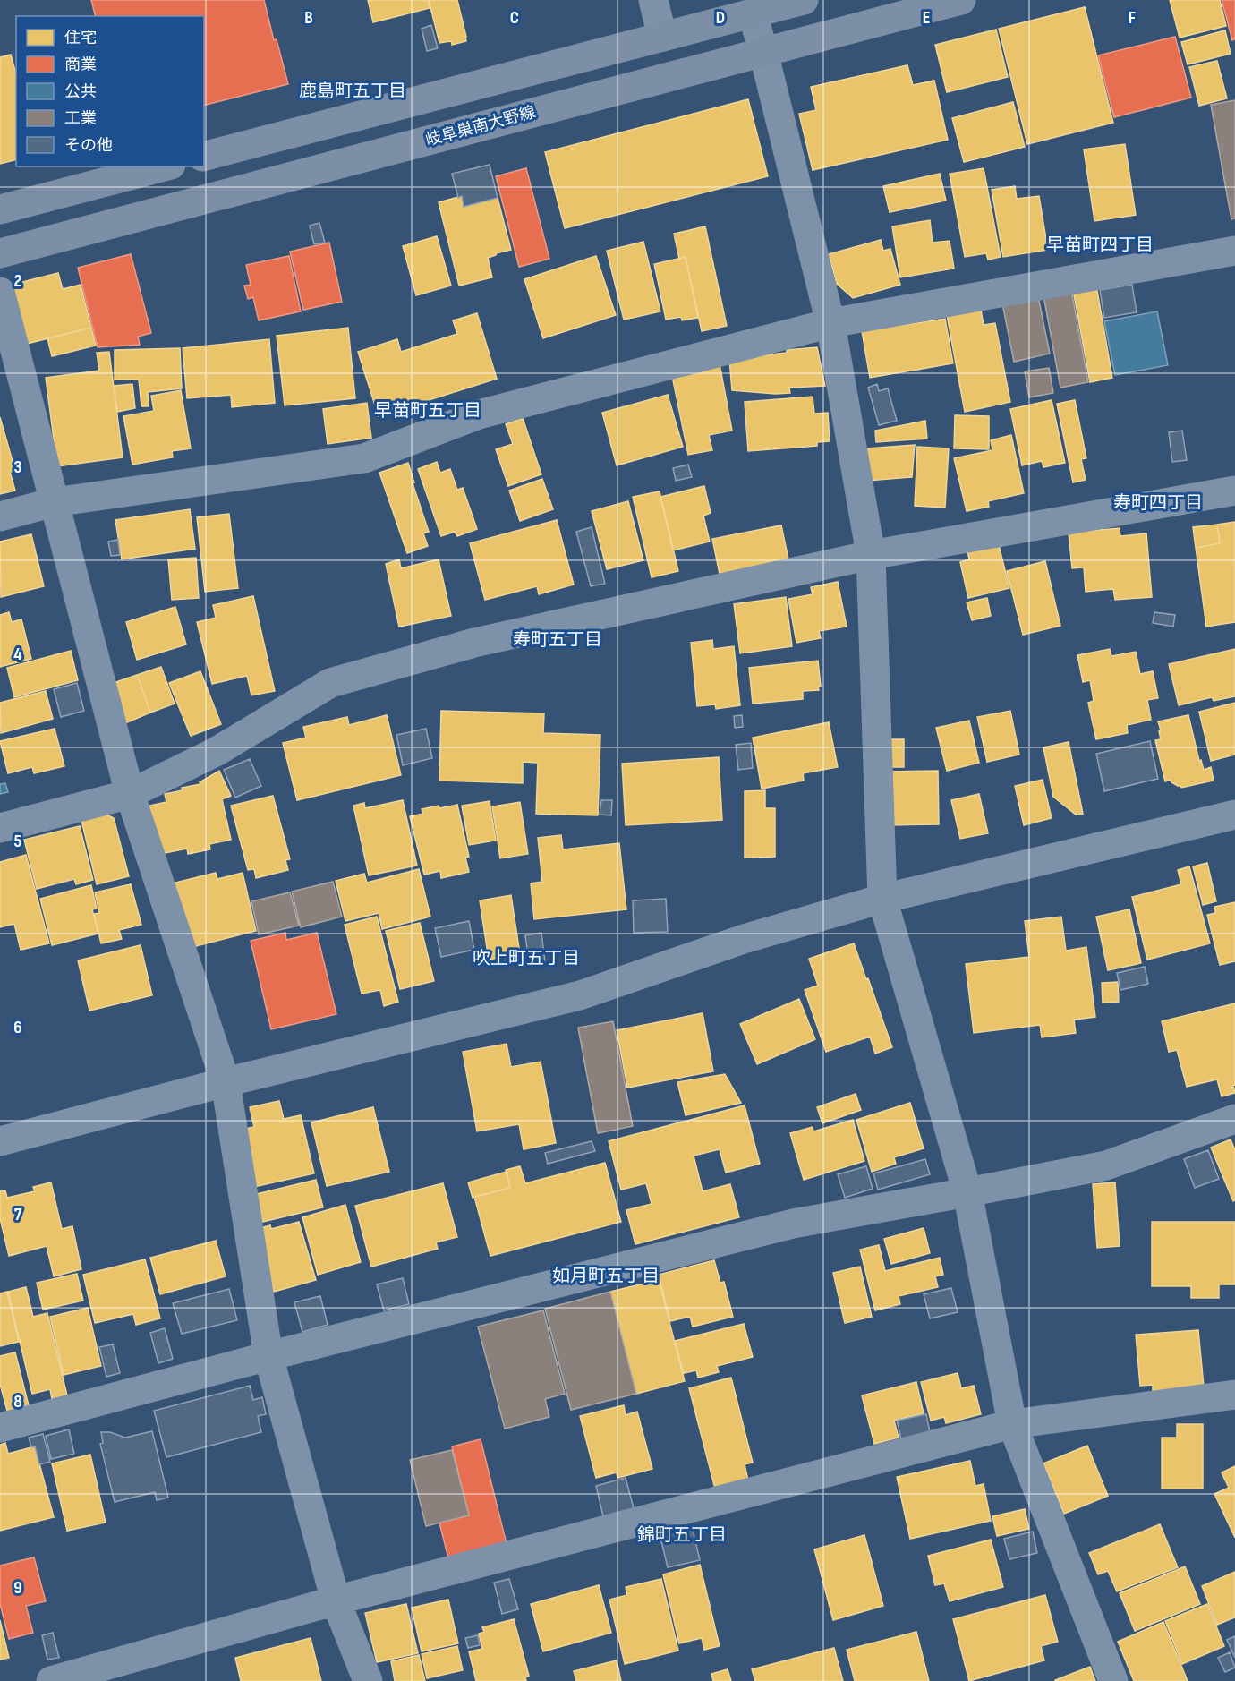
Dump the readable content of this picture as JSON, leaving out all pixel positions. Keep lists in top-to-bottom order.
{
  "streets": {
    "main road": ["岐阜巣南大野線"]
  },
  "districts": [
    "鹿島町五丁目",
    "早苗町四丁目",
    "早苗町五丁目",
    "寿町四丁目",
    "寿町五丁目",
    "吹上町五丁目",
    "如月町五丁目",
    "錦町五丁目"
  ],
  "legend": [
    "住宅",
    "商業",
    "公共",
    "工業",
    "その他"
  ],
  "grid": {
    "columns": [
      "B",
      "C",
      "D",
      "E",
      "F"
    ],
    "rows": [
      "2",
      "3",
      "4",
      "5",
      "6",
      "7",
      "8",
      "9"
    ]
  }
}
